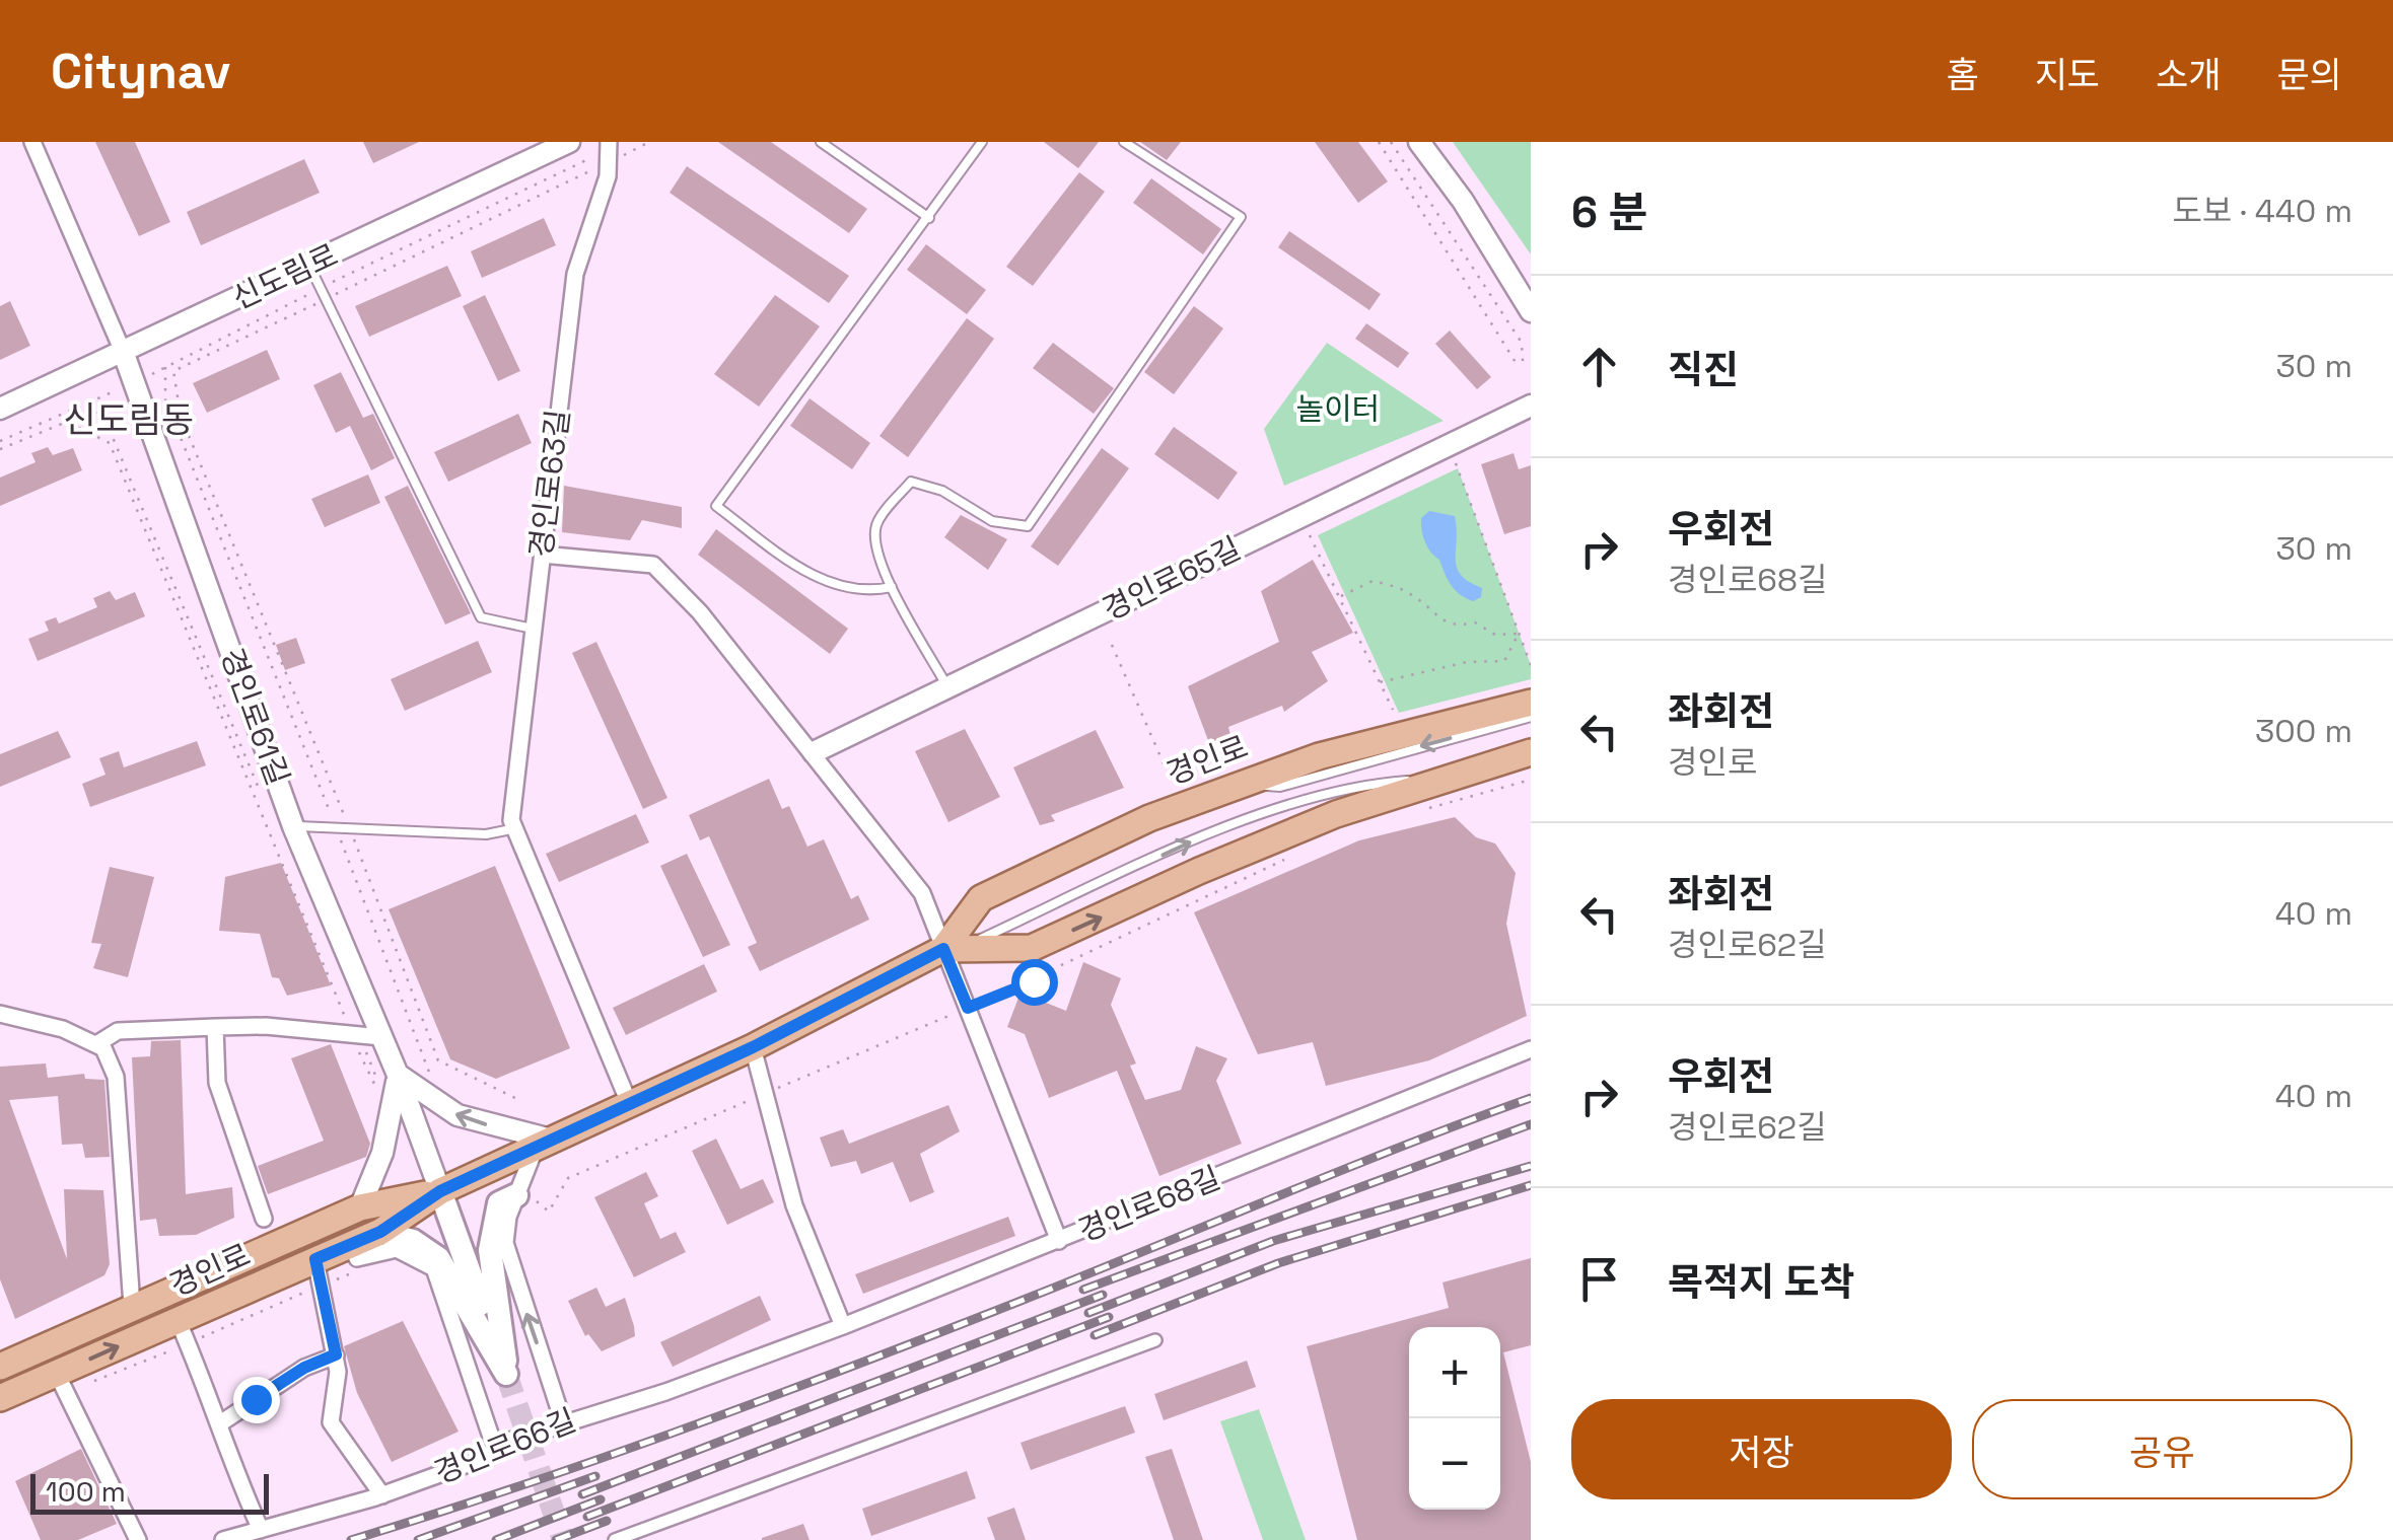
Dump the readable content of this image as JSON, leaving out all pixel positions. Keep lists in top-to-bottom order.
{
  "streets": {
    "main road": ["경인로"],
    "street": [
      "신도림로",
      "경인로63길",
      "경인로65길",
      "경인로61길",
      "경인로68길",
      "경인로66길"
    ]
  },
  "crossings": [
    ["신도림로", "경인로61길"],
    ["경인로63길", "경인로"],
    ["경인로61길", "경인로"],
    ["경인로", "경인로68길"],
    ["경인로68길", "경인로66길"]
  ],
  "districts": ["신도림동"],
  "parks": ["놀이터"],
  "scale_bar": "100 m",
  "page": {
    "header": "Citynav",
    "nav": [
      "홈",
      "지도",
      "소개",
      "문의"
    ],
    "heading": ["6 분", "도보 · 440 m"],
    "list": [
      ["직진", "30 m"],
      ["우회전", "경인로68길", "30 m"],
      ["좌회전", "경인로", "300 m"],
      ["좌회전", "경인로62길", "40 m"],
      ["우회전", "경인로62길", "40 m"],
      "목적지 도착"
    ],
    "map_buttons": ["+", "−"],
    "buttons": ["저장", "공유"],
    "scale": "100 m"
  }
}
